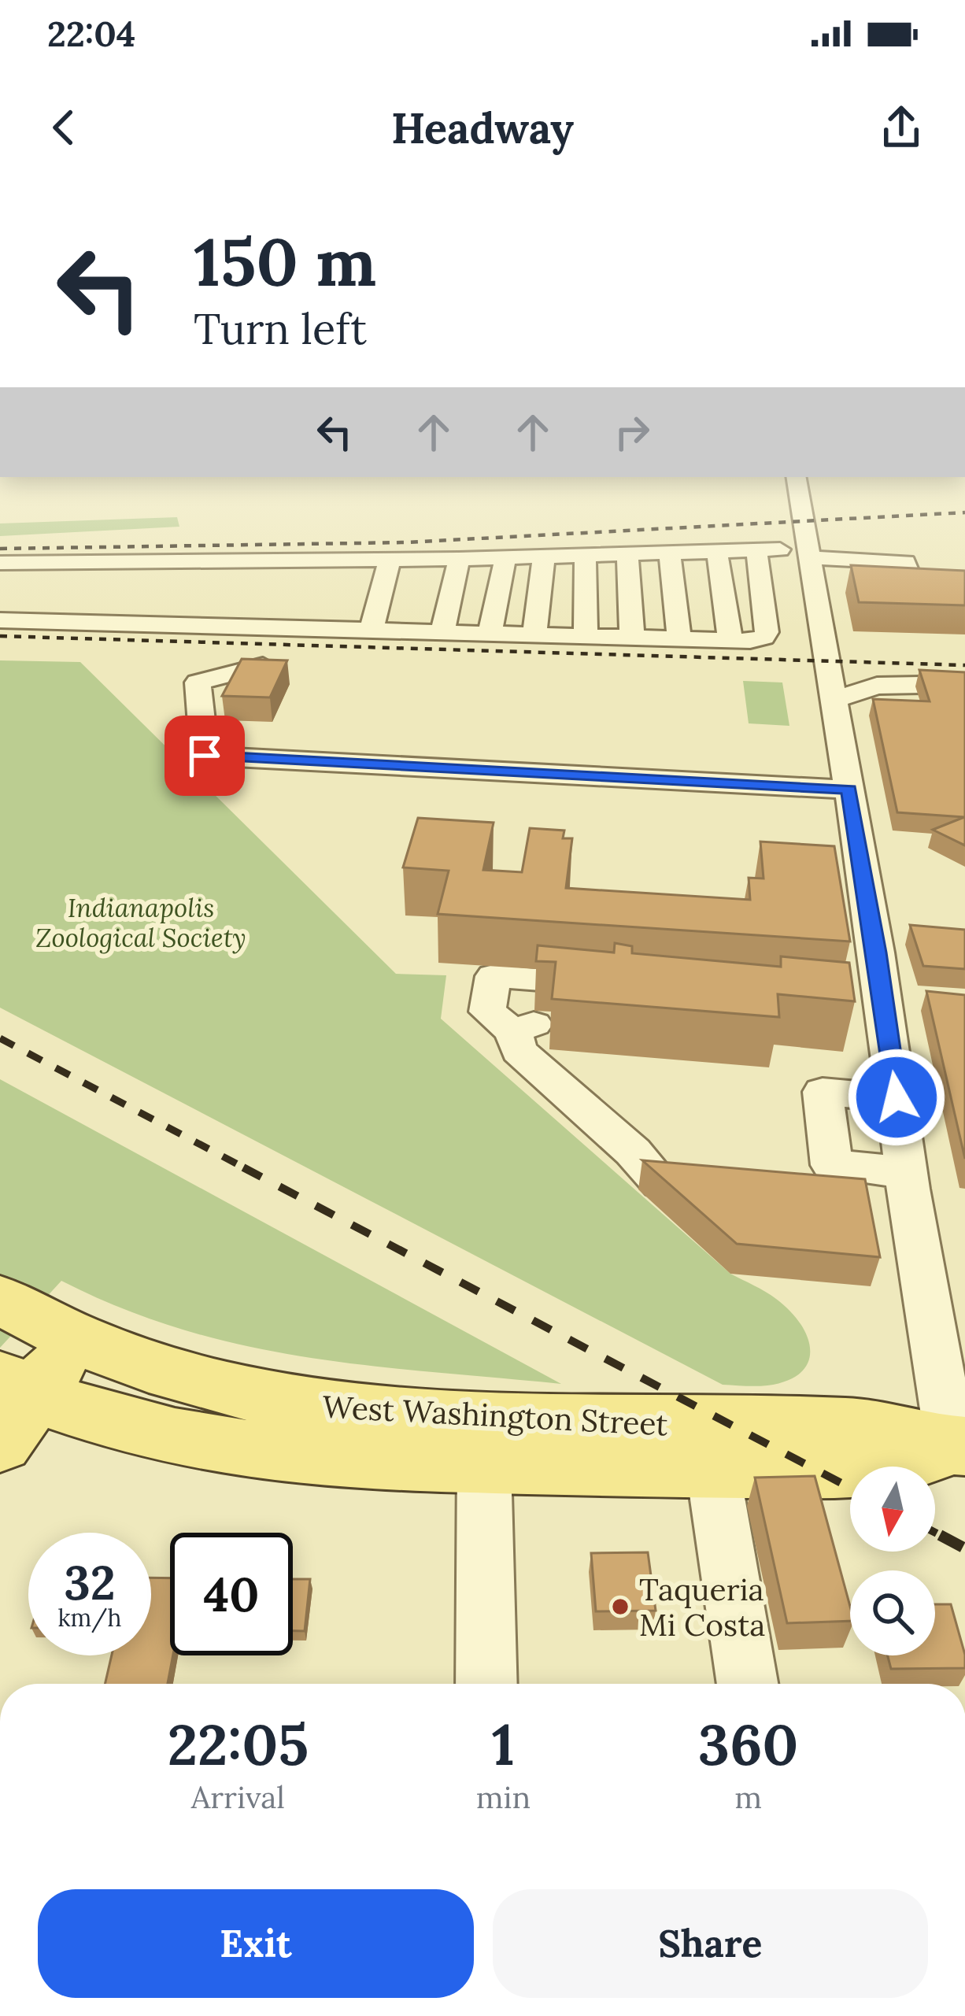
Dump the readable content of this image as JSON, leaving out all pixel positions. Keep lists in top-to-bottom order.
{
  "streets": {
    "main road": ["West Washington Street"]
  },
  "parks": ["Indianapolis Zoological Society"],
  "places": ["Taqueria Mi Costa"],
  "north": "bottom",
  "page": {
    "status": "22:04",
    "header": "Headway",
    "turn": ["150 m", "Turn left"],
    "speed": "32 km/h",
    "limit": "40",
    "eta": [
      "22:05",
      "Arrival",
      "1",
      "min",
      "360",
      "m"
    ],
    "buttons": ["Exit", "Share"]
  }
}
